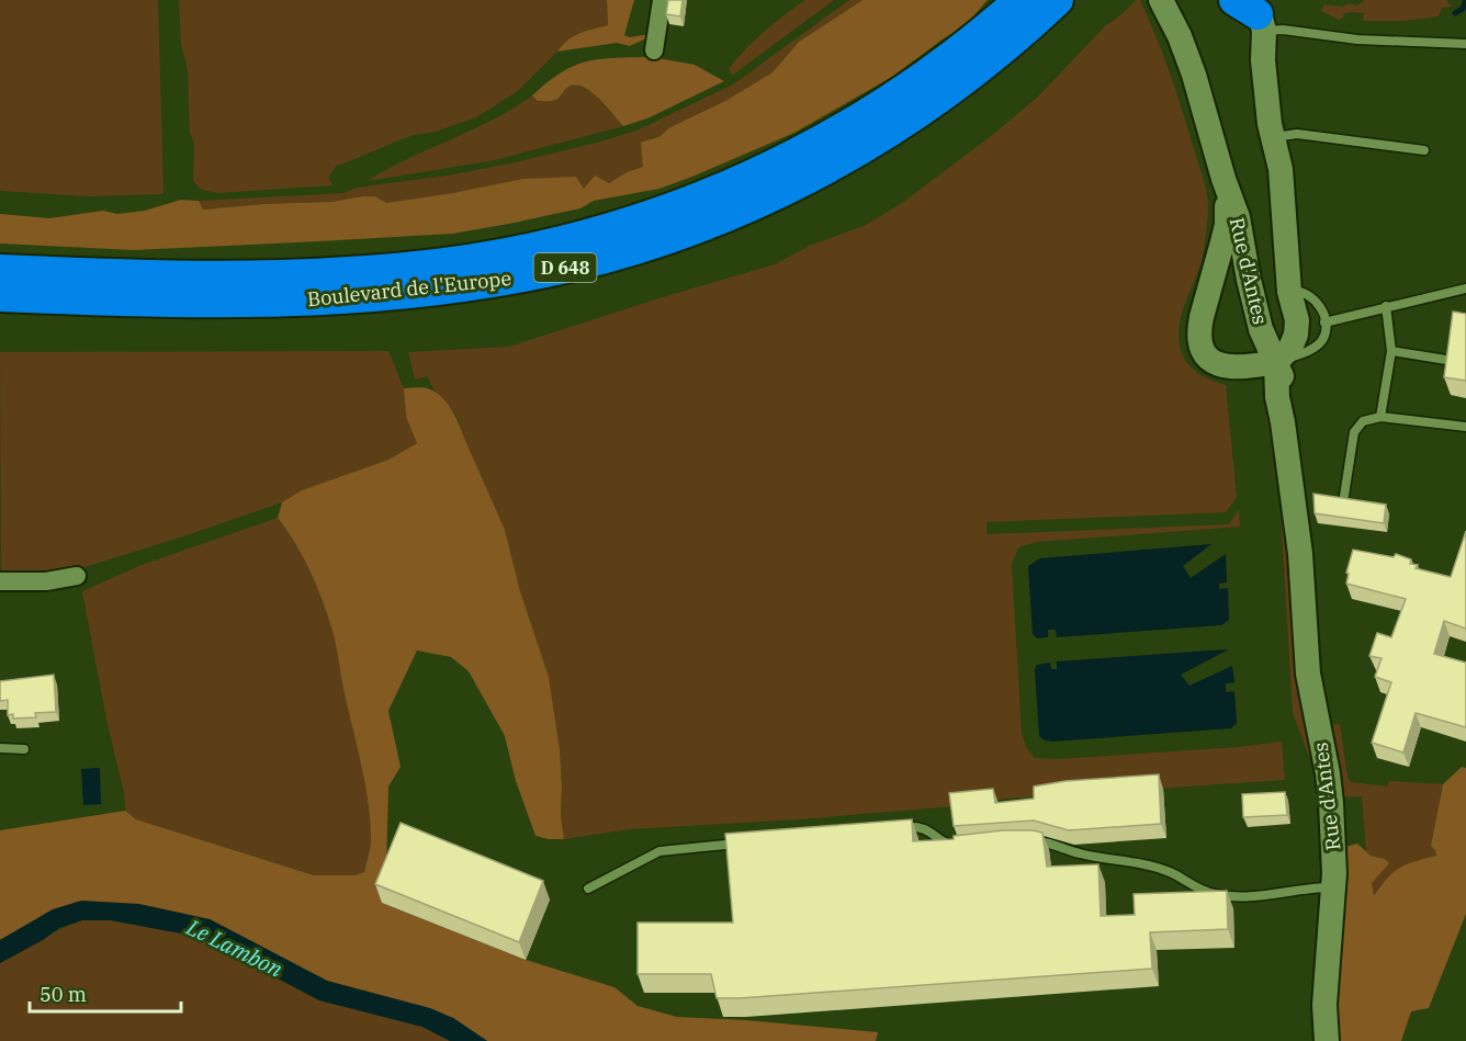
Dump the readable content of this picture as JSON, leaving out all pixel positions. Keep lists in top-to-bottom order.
{
  "streets": {
    "highway": ["D 648", "Boulevard de l'Europe"],
    "street": ["Rue d'Antes"]
  },
  "water": ["Le Lambon"],
  "scale_bar": "50 m"
}
